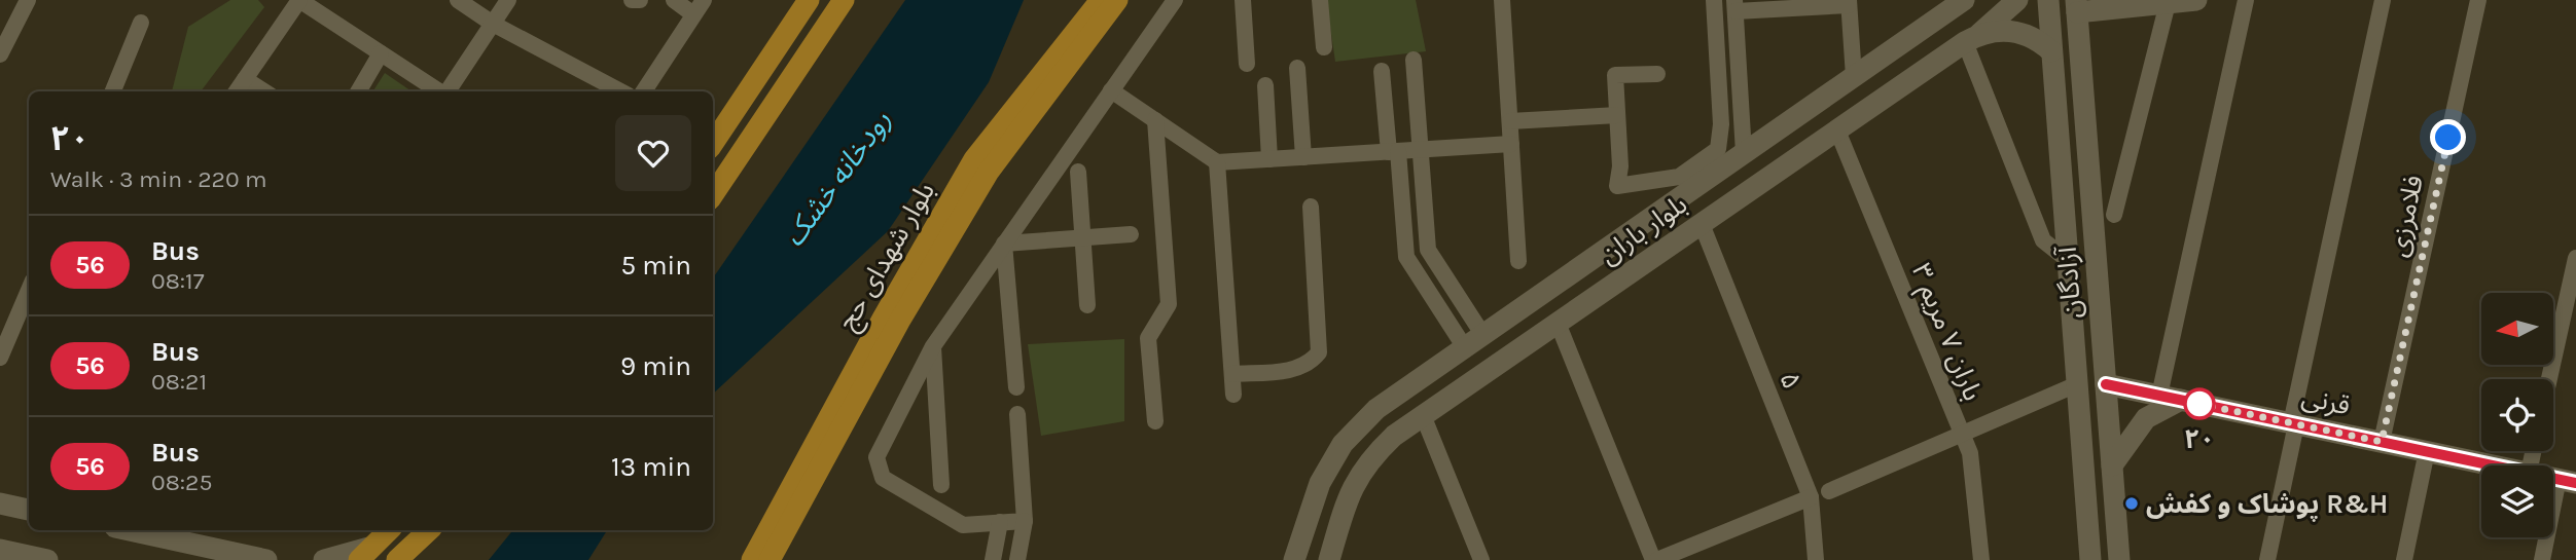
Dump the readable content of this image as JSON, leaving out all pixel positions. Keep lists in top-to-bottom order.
{
  "streets": {
    "main road": ["بلوار شهدای حج"],
    "street": [
      "فلامرزی",
      "بلوار باران",
      "آزادگان",
      "باران ۷ مریم ۳",
      "۵",
      "قرنی"
    ]
  },
  "crossings": [
    ["فلامرزی", "قرنی"],
    ["بلوار باران", "آزادگان"],
    ["بلوار باران", "باران ۷ مریم ۳"],
    ["بلوار باران", "۵"],
    ["آزادگان", "قرنی"]
  ],
  "water": ["رودخانه خشک"],
  "places": ["۲۰", "پوشاک و کفش R&H"],
  "lines": ["bus line 56"],
  "north": "left",
  "page": {
    "heading": ["۲۰", "Walk · 3 min · 220 m"],
    "list": [
      {
        "mark": "56",
        "name": "Bus",
        "note": "08:17",
        "value": "5 min"
      },
      {
        "mark": "56",
        "name": "Bus",
        "note": "08:21",
        "value": "9 min"
      },
      {
        "mark": "56",
        "name": "Bus",
        "note": "08:25",
        "value": "13 min"
      }
    ]
  }
}
